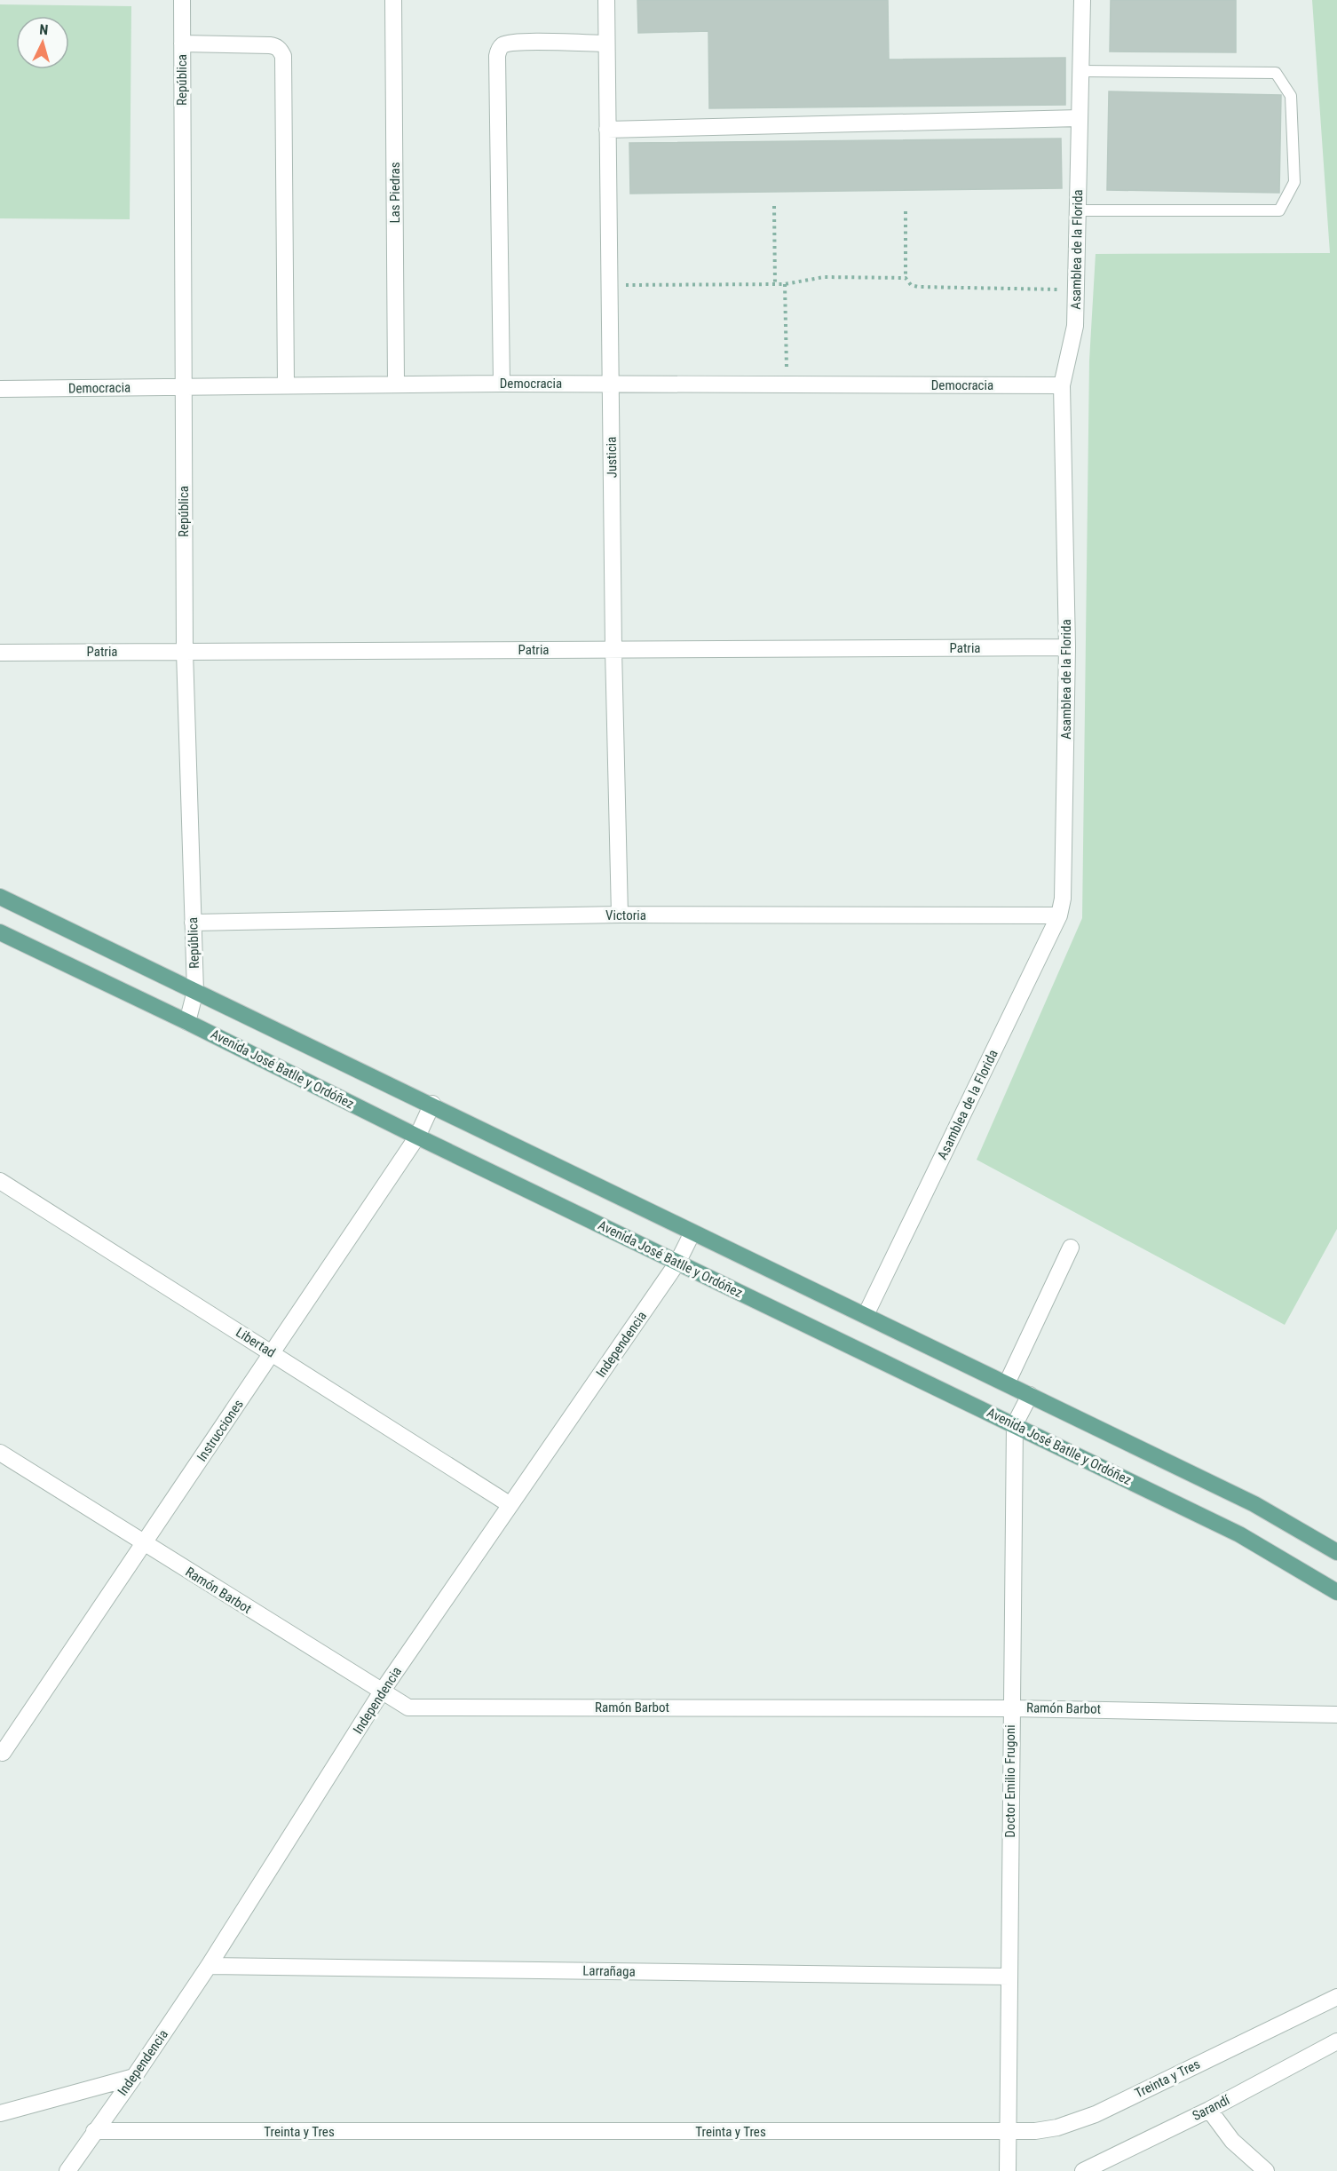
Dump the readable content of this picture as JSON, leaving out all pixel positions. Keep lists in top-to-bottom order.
{
  "streets": {
    "main road": ["Avenida José Batlle y Ordóñez"],
    "street": [
      "República",
      "Las Piedras",
      "Asamblea de la Florida",
      "Democracia",
      "Justicia",
      "Patria",
      "Victoria",
      "Libertad",
      "Independencia",
      "Instrucciones",
      "Ramón Barbot",
      "Doctor Emilio Frugoni",
      "Larrañaga",
      "Treinta y Tres",
      "Sarandí"
    ]
  },
  "crossings": [
    ["República", "Democracia"],
    ["República", "Patria"],
    ["República", "Victoria"],
    ["República", "Avenida José Batlle y Ordóñez"],
    ["Las Piedras", "Democracia"],
    ["Asamblea de la Florida", "Democracia"],
    ["Asamblea de la Florida", "Patria"],
    ["Asamblea de la Florida", "Victoria"],
    ["Democracia", "Justicia"],
    ["Justicia", "Patria"],
    ["Justicia", "Victoria"],
    ["Avenida José Batlle y Ordóñez", "Independencia"],
    ["Avenida José Batlle y Ordóñez", "Instrucciones"],
    ["Avenida José Batlle y Ordóñez", "Doctor Emilio Frugoni"],
    ["Libertad", "Independencia"],
    ["Libertad", "Instrucciones"],
    ["Independencia", "Ramón Barbot"],
    ["Independencia", "Larrañaga"],
    ["Independencia", "Treinta y Tres"],
    ["Instrucciones", "Ramón Barbot"],
    ["Ramón Barbot", "Doctor Emilio Frugoni"],
    ["Doctor Emilio Frugoni", "Larrañaga"],
    ["Doctor Emilio Frugoni", "Treinta y Tres"]
  ],
  "north": "top"
}
